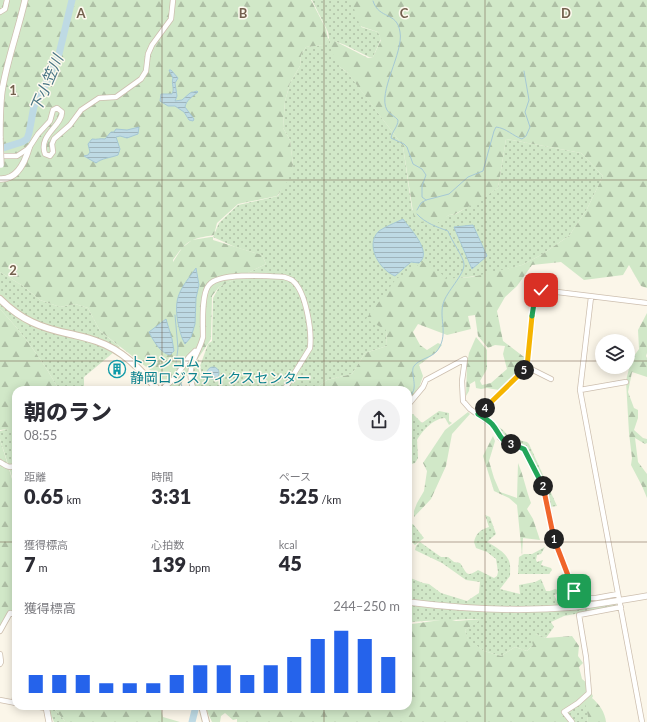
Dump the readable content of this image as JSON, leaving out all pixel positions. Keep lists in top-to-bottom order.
{
  "water": ["下小笠川"],
  "places": {
    "building": ["トランコム 静岡ロジスティクスセンター"]
  },
  "page": {
    "pins": [
      "5",
      "4",
      "3",
      "2",
      "1"
    ],
    "heading": ["朝のラン", "08:55"],
    "stats": [
      ["距離", "0.65 km"],
      ["時間", "3:31"],
      ["ペース", "5:25 /km"],
      ["獲得標高", "7 m"],
      ["心拍数", "139 bpm"],
      ["kcal", "45"]
    ],
    "chart": ["獲得標高", "244–250 m"]
  },
  "grid": {
    "columns": [
      "A",
      "B",
      "C",
      "D"
    ],
    "rows": ["1", "2"]
  }
}
